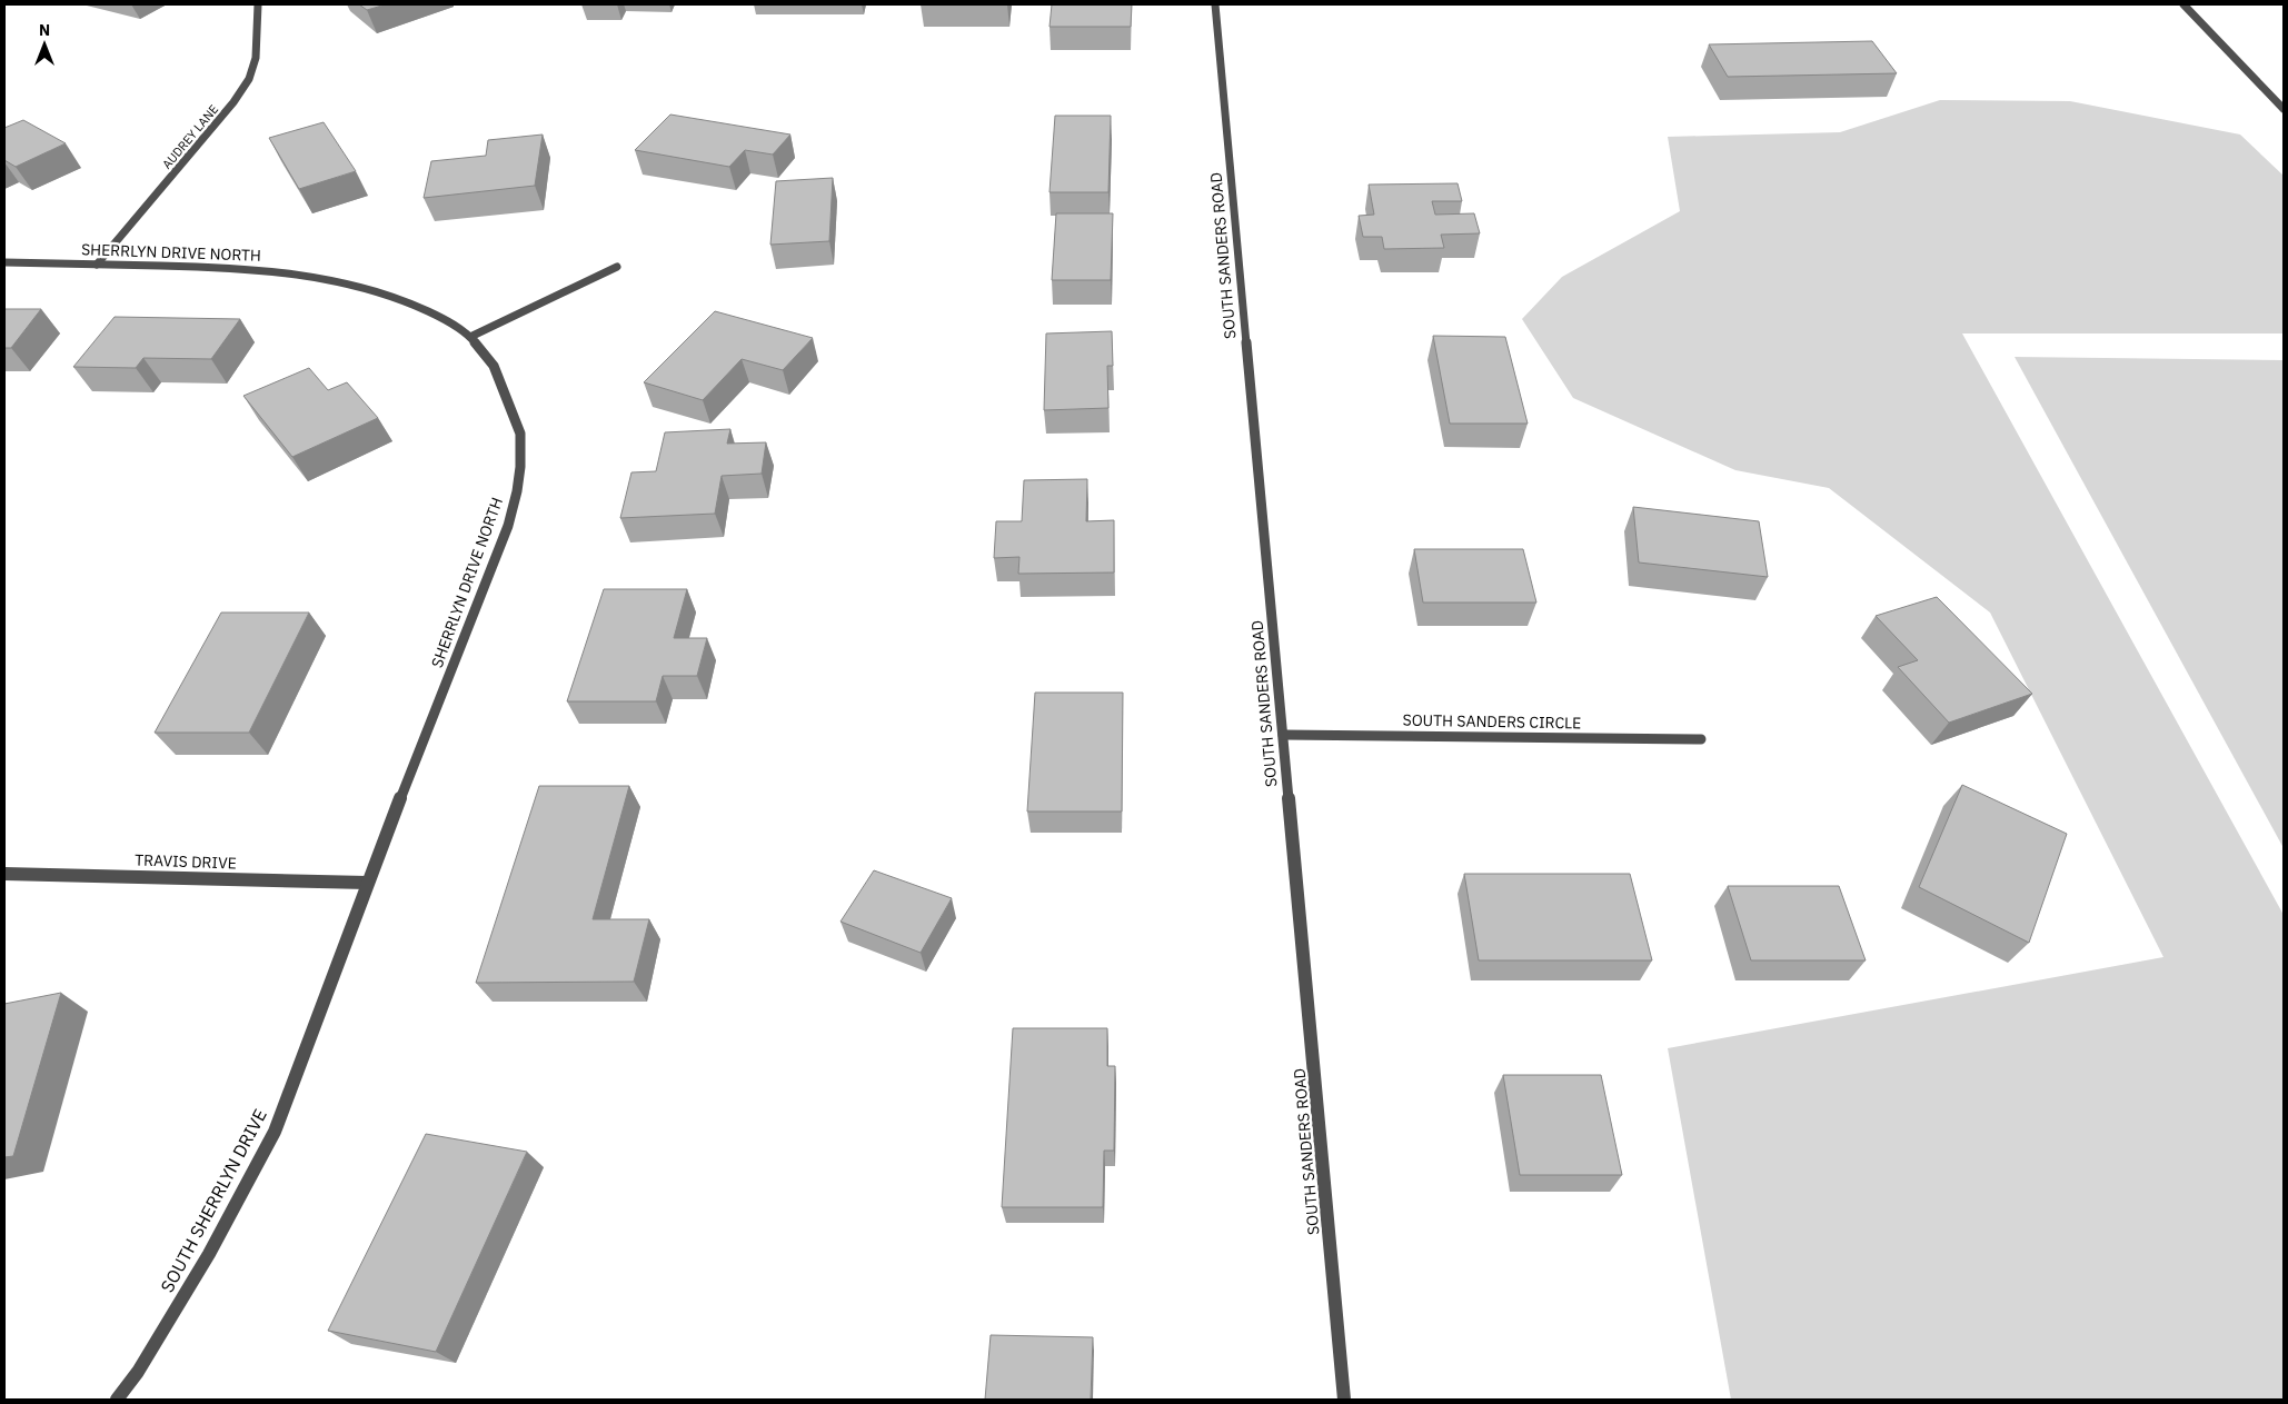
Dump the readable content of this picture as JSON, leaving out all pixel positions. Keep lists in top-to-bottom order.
{
  "streets": {
    "street": [
      "AUDREY LANE",
      "SHERRLYN DRIVE NORTH",
      "SOUTH SANDERS ROAD",
      "SOUTH SANDERS CIRCLE",
      "TRAVIS DRIVE",
      "SOUTH SHERRLYN DRIVE"
    ]
  },
  "crossings": [
    ["AUDREY LANE", "SHERRLYN DRIVE NORTH"],
    ["SHERRLYN DRIVE NORTH", "TRAVIS DRIVE"],
    ["SHERRLYN DRIVE NORTH", "SOUTH SHERRLYN DRIVE"],
    ["SOUTH SANDERS ROAD", "SOUTH SANDERS CIRCLE"],
    ["TRAVIS DRIVE", "SOUTH SHERRLYN DRIVE"]
  ],
  "north": "top"
}
